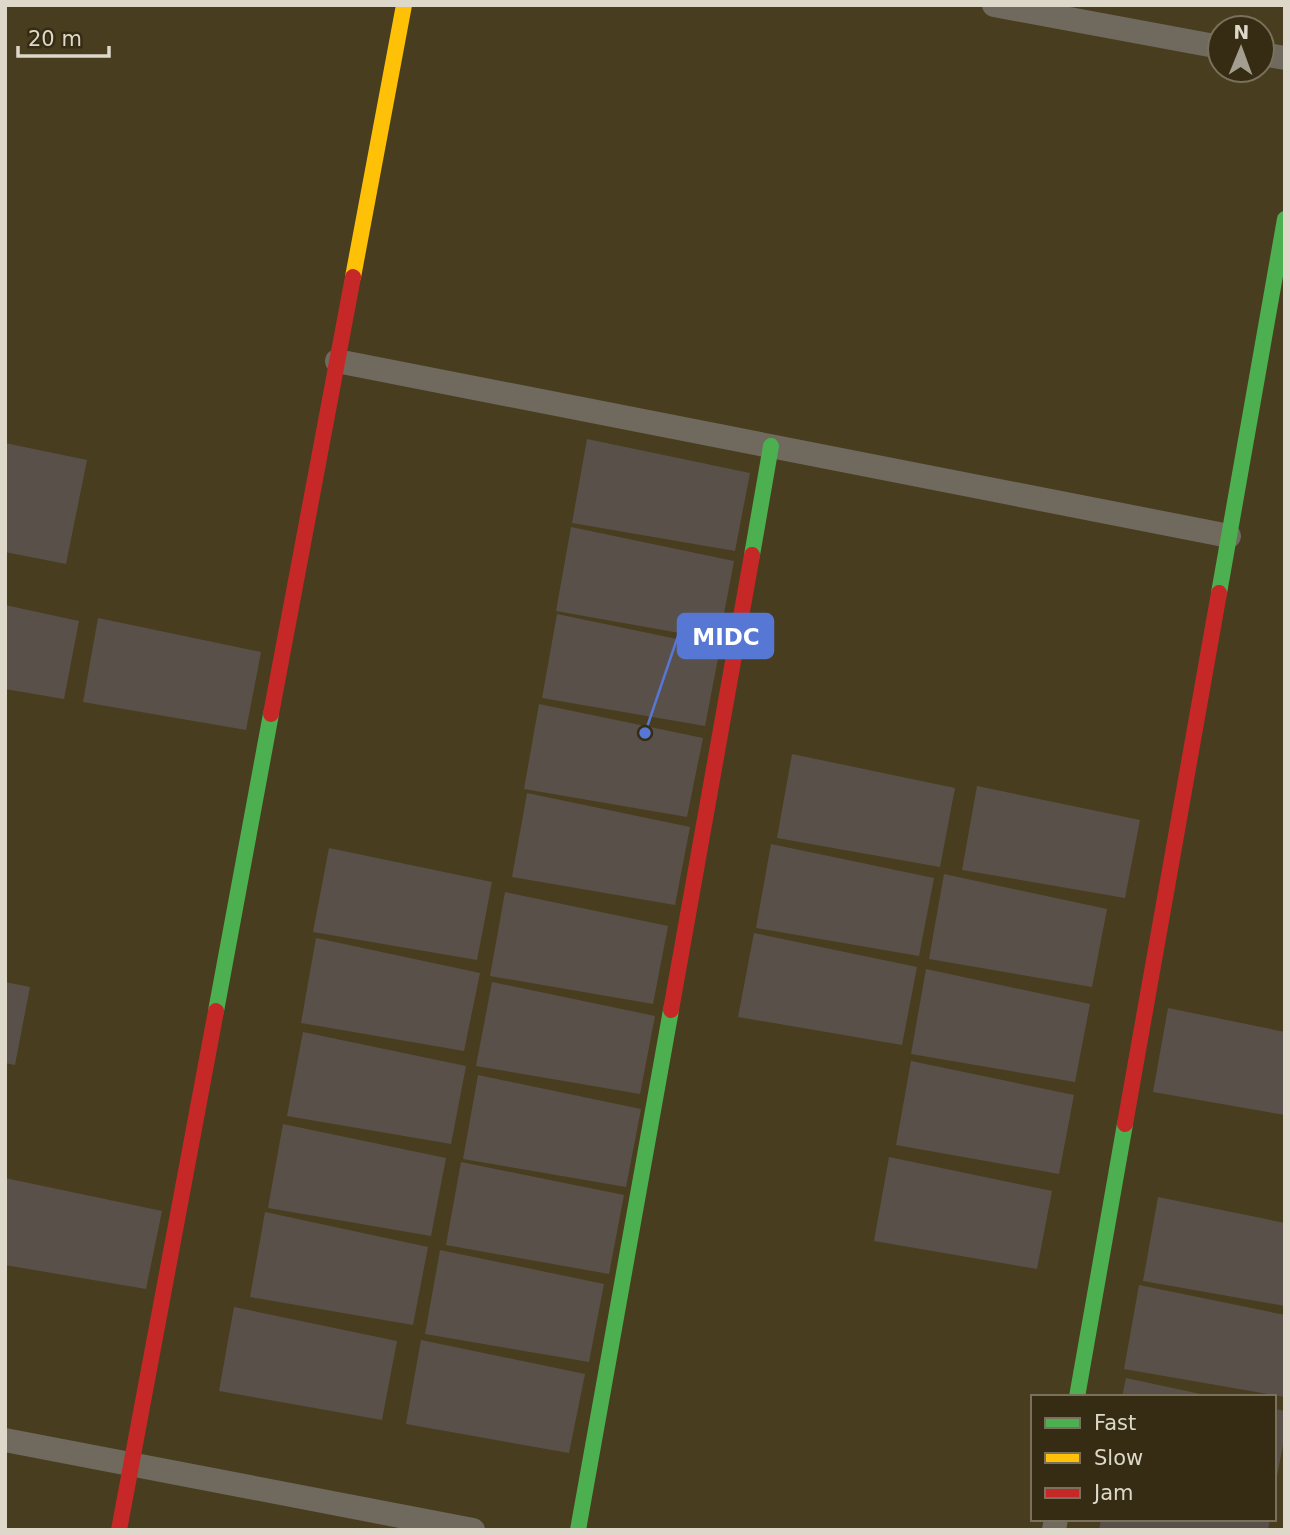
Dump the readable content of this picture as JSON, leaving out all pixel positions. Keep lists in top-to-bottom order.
{
  "places": ["MIDC"],
  "legend": ["Fast", "Slow", "Jam"],
  "scale_bar": "20 m",
  "north": "top"
}
